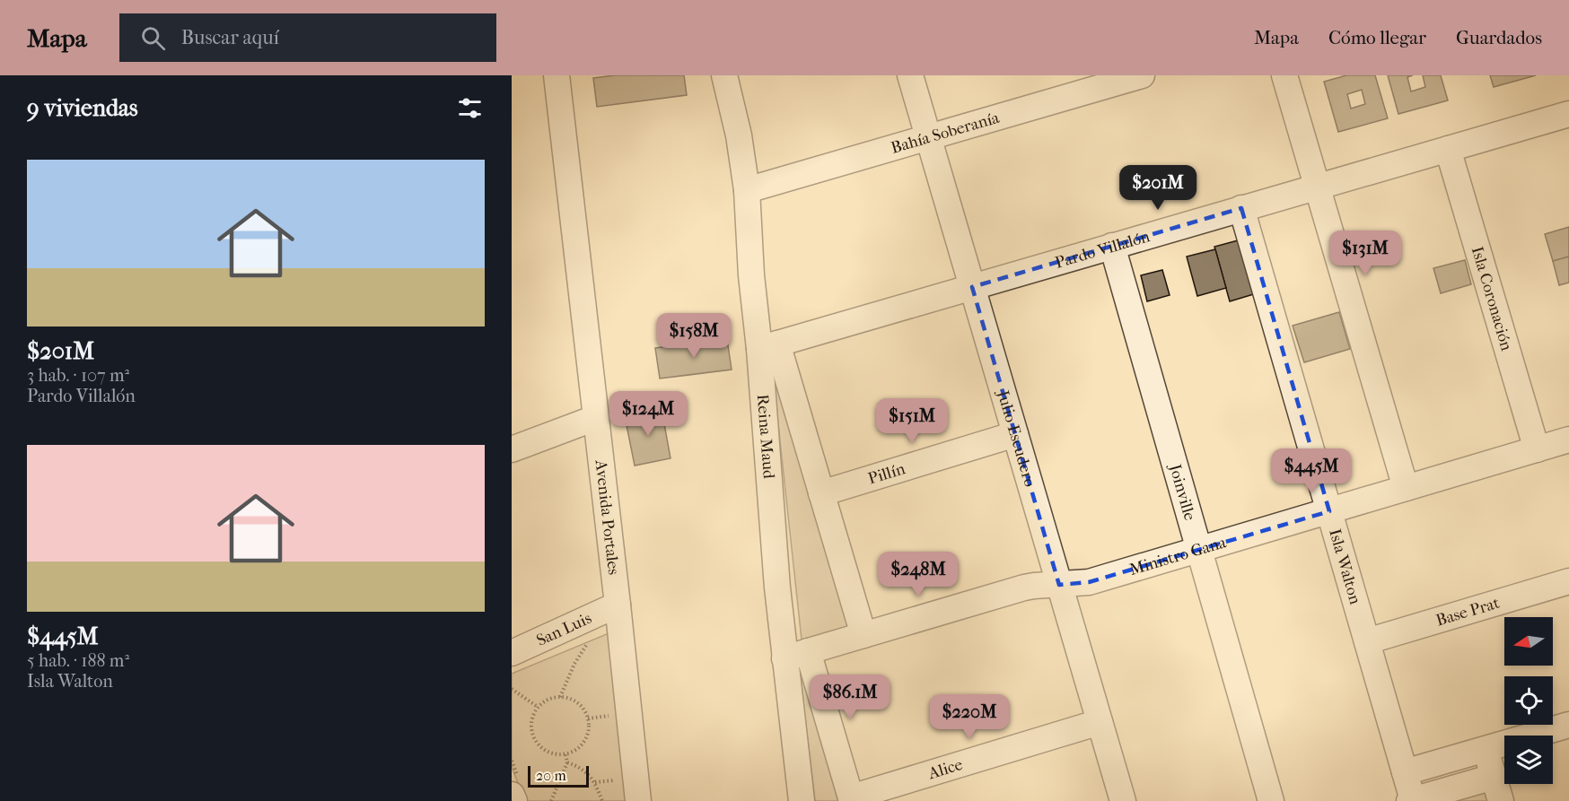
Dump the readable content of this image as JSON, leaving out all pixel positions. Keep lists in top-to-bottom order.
{
  "streets": {
    "street": [
      "Bahía Soberanía",
      "Pardo Villalón",
      "Isla Coronación",
      "Reina Maud",
      "Julio Escudero",
      "Pillín",
      "Joinville",
      "Avenida Portales",
      "Ministro Gana",
      "Isla Walton",
      "Base Prat",
      "San Luis",
      "Alice"
    ]
  },
  "crossings": [
    ["Bahía Soberanía", "Reina Maud"],
    ["Bahía Soberanía", "Julio Escudero"],
    ["Pardo Villalón", "Isla Coronación"],
    ["Pardo Villalón", "Reina Maud"],
    ["Pardo Villalón", "Julio Escudero"],
    ["Pardo Villalón", "Joinville"],
    ["Pardo Villalón", "Isla Walton"],
    ["Isla Coronación", "Ministro Gana"],
    ["Reina Maud", "Pillín"],
    ["Reina Maud", "Ministro Gana"],
    ["Reina Maud", "Alice"],
    ["Julio Escudero", "Pillín"],
    ["Julio Escudero", "Ministro Gana"],
    ["Julio Escudero", "Alice"],
    ["Joinville", "Ministro Gana"],
    ["Avenida Portales", "San Luis"],
    ["Ministro Gana", "Isla Walton"],
    ["Isla Walton", "Base Prat"]
  ],
  "scale_bar": "20 m",
  "north": "left",
  "page": {
    "header": "Mapa",
    "search": "Buscar aquí",
    "nav": ["Mapa", "Cómo llegar", "Guardados"],
    "heading": "9 viviendas",
    "list": [
      {
        "name": "$201M",
        "note": "3 hab. · 107 m² · Pardo Villalón"
      },
      {
        "name": "$445M",
        "note": "5 hab. · 188 m² · Isla Walton"
      }
    ],
    "price": [
      "$201M",
      "$131M",
      "$158M",
      "$124M",
      "$151M",
      "$445M",
      "$248M",
      "$86.1M",
      "$220M"
    ],
    "scale": "20 m"
  }
}
